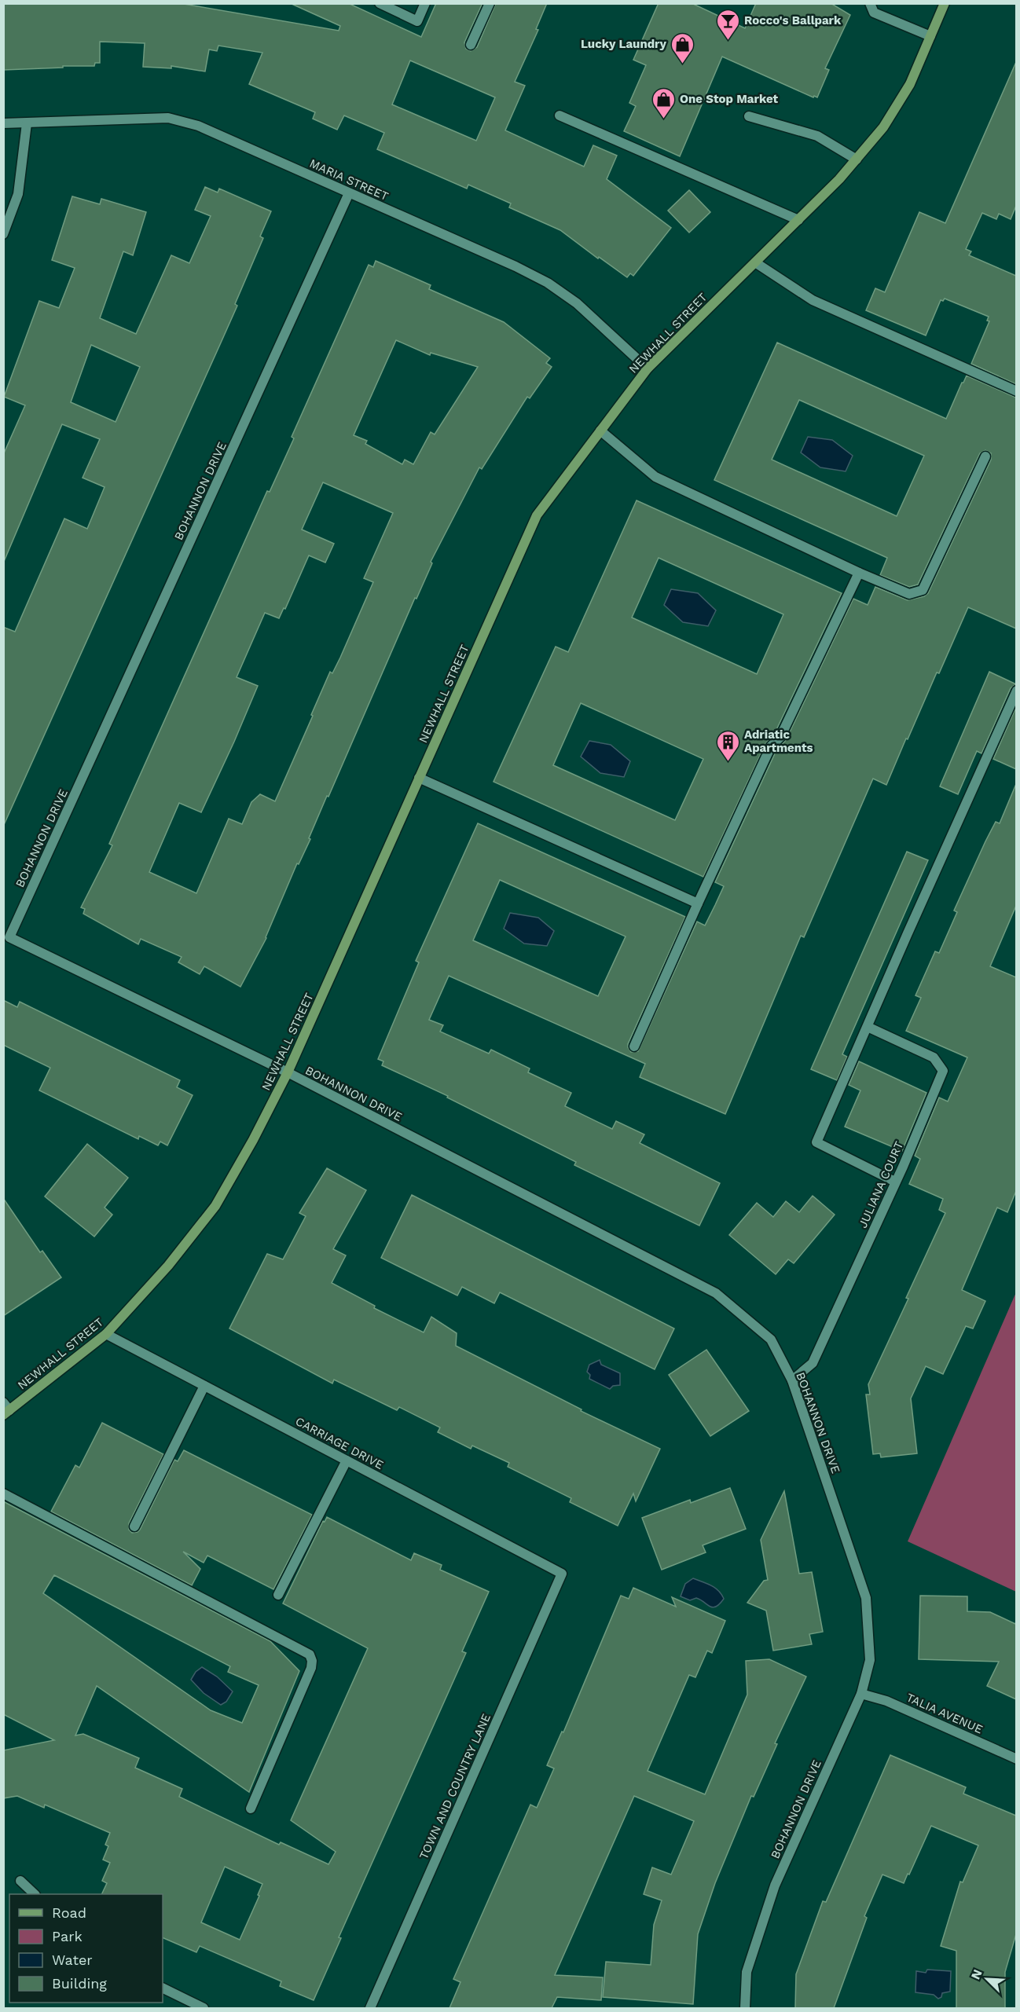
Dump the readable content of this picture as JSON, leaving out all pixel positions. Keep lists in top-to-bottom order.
{
  "streets": {
    "main road": ["NEWHALL STREET"],
    "street": [
      "MARIA STREET",
      "BOHANNON DRIVE",
      "JULIANA COURT",
      "CARRIAGE DRIVE",
      "TALIA AVENUE",
      "TOWN AND COUNTRY LANE"
    ]
  },
  "crossings": [
    ["MARIA STREET", "NEWHALL STREET"],
    ["MARIA STREET", "BOHANNON DRIVE"],
    ["NEWHALL STREET", "BOHANNON DRIVE"],
    ["NEWHALL STREET", "CARRIAGE DRIVE"],
    ["BOHANNON DRIVE", "JULIANA COURT"],
    ["BOHANNON DRIVE", "TALIA AVENUE"],
    ["CARRIAGE DRIVE", "TOWN AND COUNTRY LANE"]
  ],
  "places": {
    "bar": ["Rocco's Ballpark"],
    "shop": ["Lucky Laundry", "One Stop Market"],
    "building": ["Adriatic Apartments"]
  },
  "legend": [
    "Road",
    "Park",
    "Water",
    "Building"
  ],
  "north": "top left"
}
